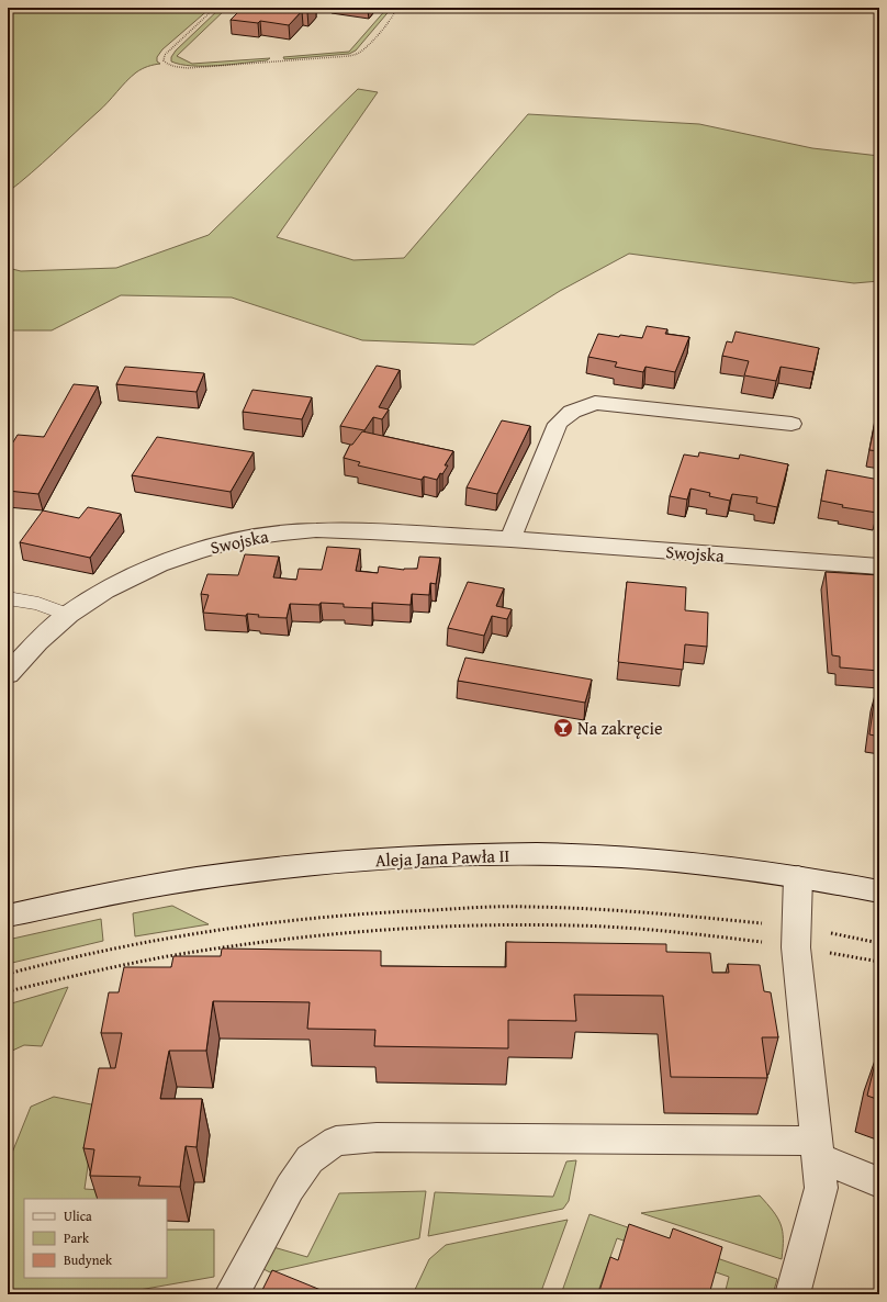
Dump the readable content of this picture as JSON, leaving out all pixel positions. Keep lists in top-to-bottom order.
{
  "streets": {
    "street": ["Swojska", "Aleja Jana Pawła II"]
  },
  "places": {
    "bar": ["Na zakręcie"]
  },
  "legend": ["Ulica", "Park", "Budynek"]
}
